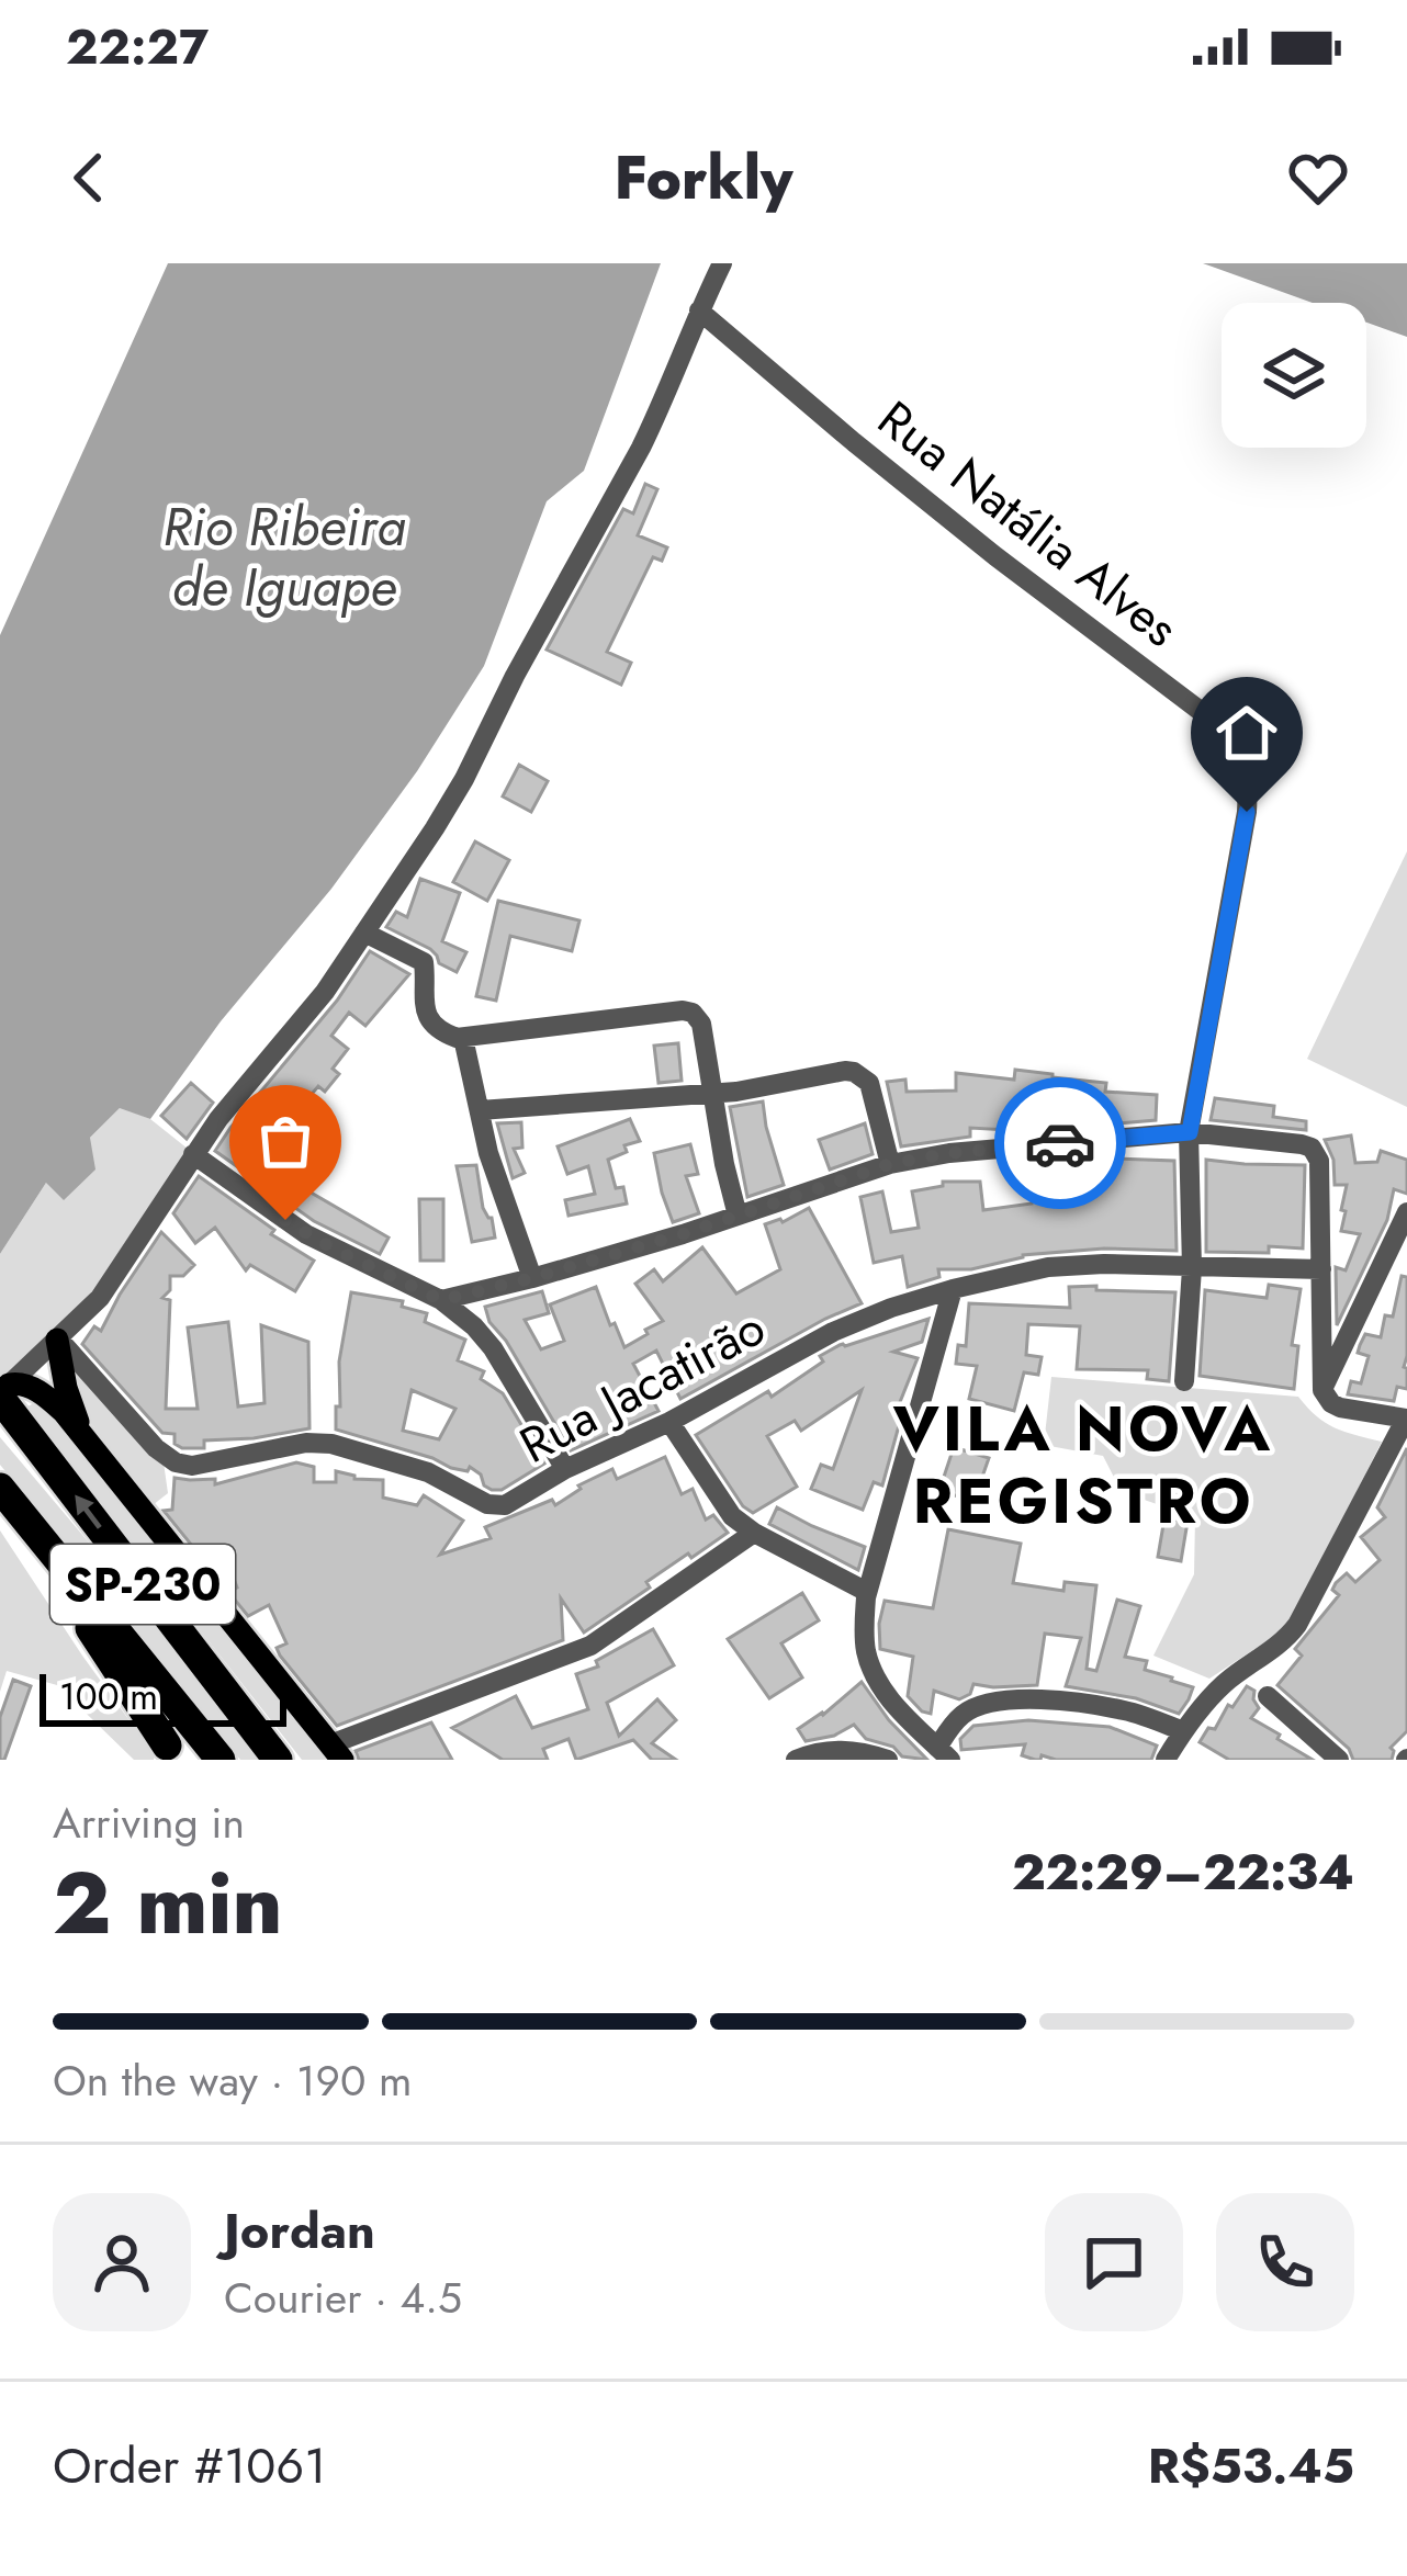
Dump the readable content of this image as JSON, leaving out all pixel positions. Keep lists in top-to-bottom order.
{
  "streets": {
    "highway": ["SP-230"],
    "street": ["Rua Natália Alves", "Rua Jacatirão"]
  },
  "crossings": [
    ["Rua Natália Alves", "Rua Jacatirão"]
  ],
  "districts": ["VILA NOVA REGISTRO"],
  "water": ["Rio Ribeira de Iguape"],
  "scale_bar": "100 m",
  "page": {
    "status": "22:27",
    "header": "Forkly",
    "scale": "100 m",
    "heading": ["2 min", "Arriving in", "22:29–22:34"],
    "panel": [
      "Jordan",
      "Courier · 4.5",
      "Order #1061",
      "R$53.45"
    ],
    "bar": "On the way · 190 m"
  }
}
